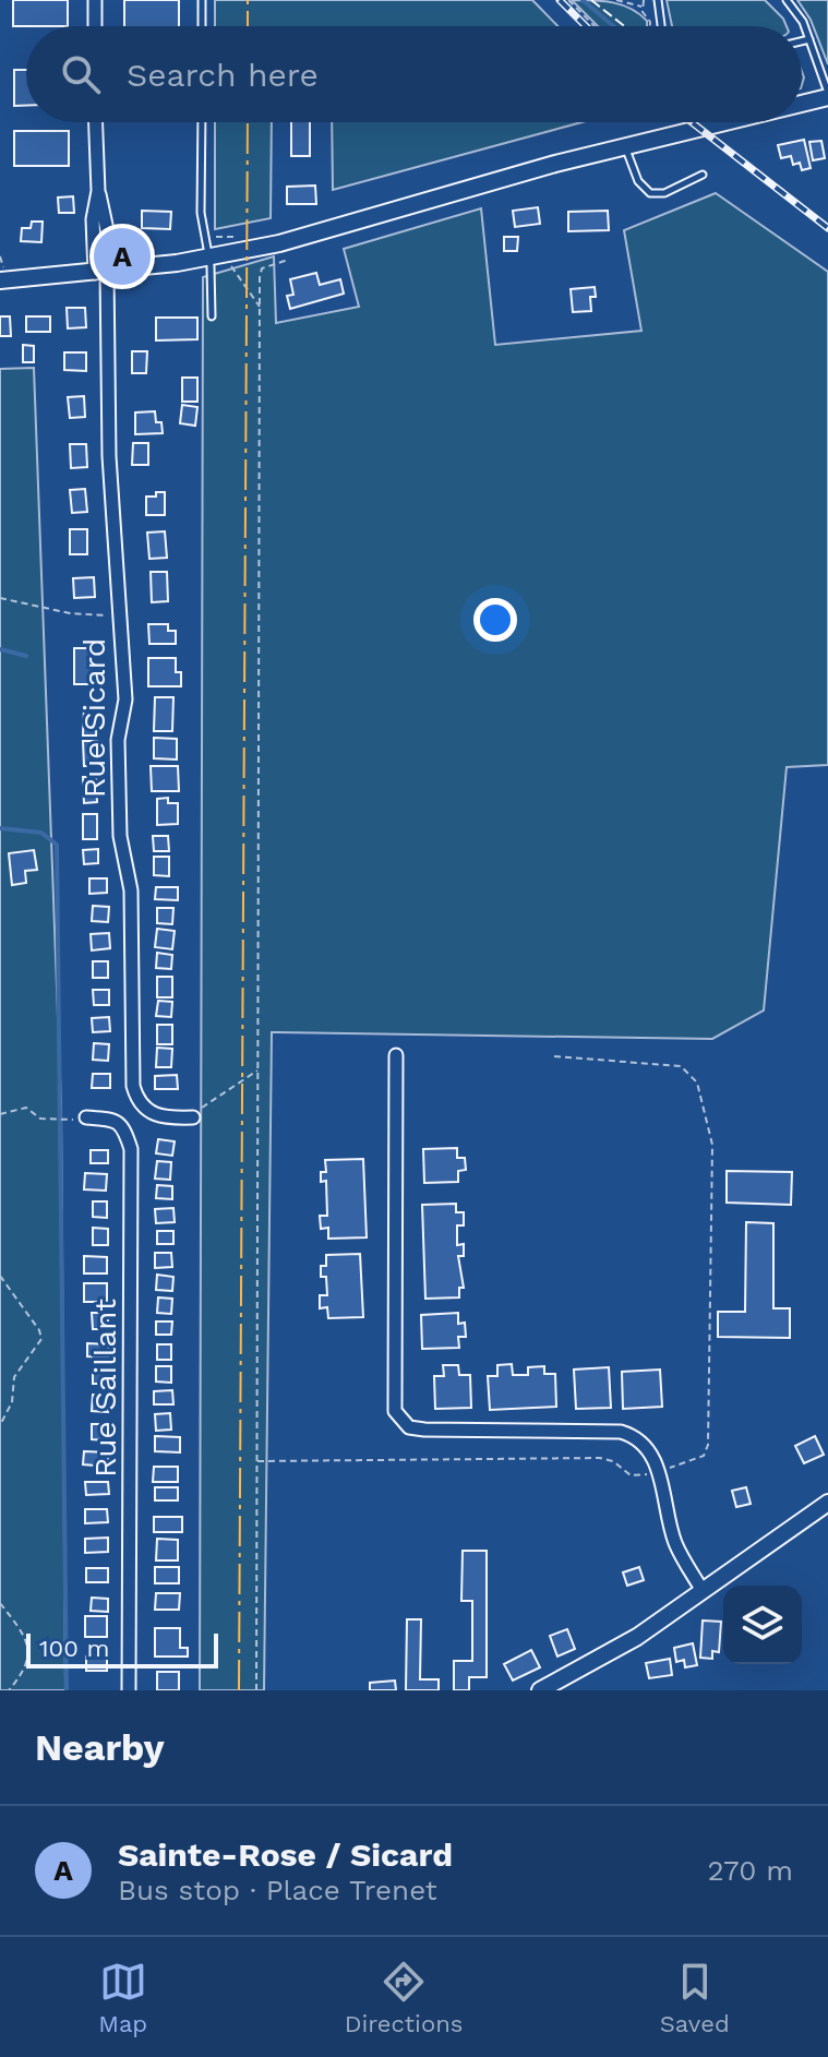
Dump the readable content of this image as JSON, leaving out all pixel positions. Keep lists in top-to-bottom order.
{
  "streets": {
    "street": ["Rue Sicard", "Rue Saillant"]
  },
  "scale_bar": "100 m",
  "page": {
    "search": "Search here",
    "pins": "A",
    "scale": "100 m",
    "heading": "Nearby",
    "list": [
      {
        "mark": "A",
        "name": "Sainte-Rose / Sicard",
        "note": "Bus stop · Place Trenet",
        "value": "270 m"
      }
    ],
    "nav": ["Map", "Directions", "Saved"]
  }
}
